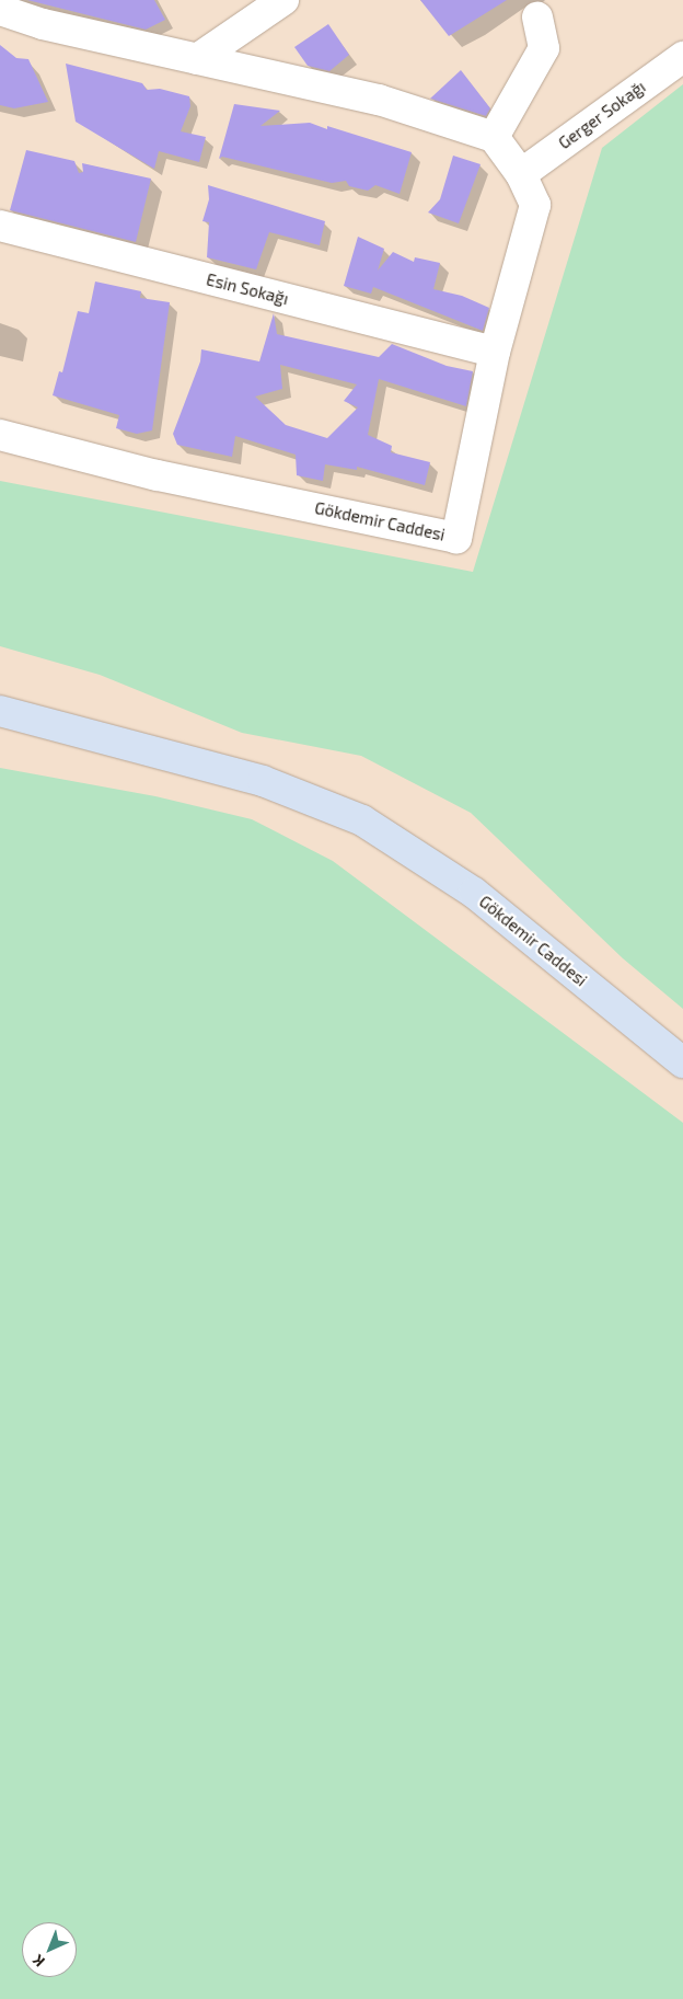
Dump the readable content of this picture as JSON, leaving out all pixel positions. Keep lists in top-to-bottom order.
{
  "streets": {
    "main road": ["Gökdemir Caddesi"],
    "street": ["Gerger Sokağı", "Esin Sokağı"]
  },
  "crossings": [
    ["Gerger Sokağı", "Gökdemir Caddesi"],
    ["Esin Sokağı", "Gökdemir Caddesi"]
  ],
  "north": "bottom left"
}
